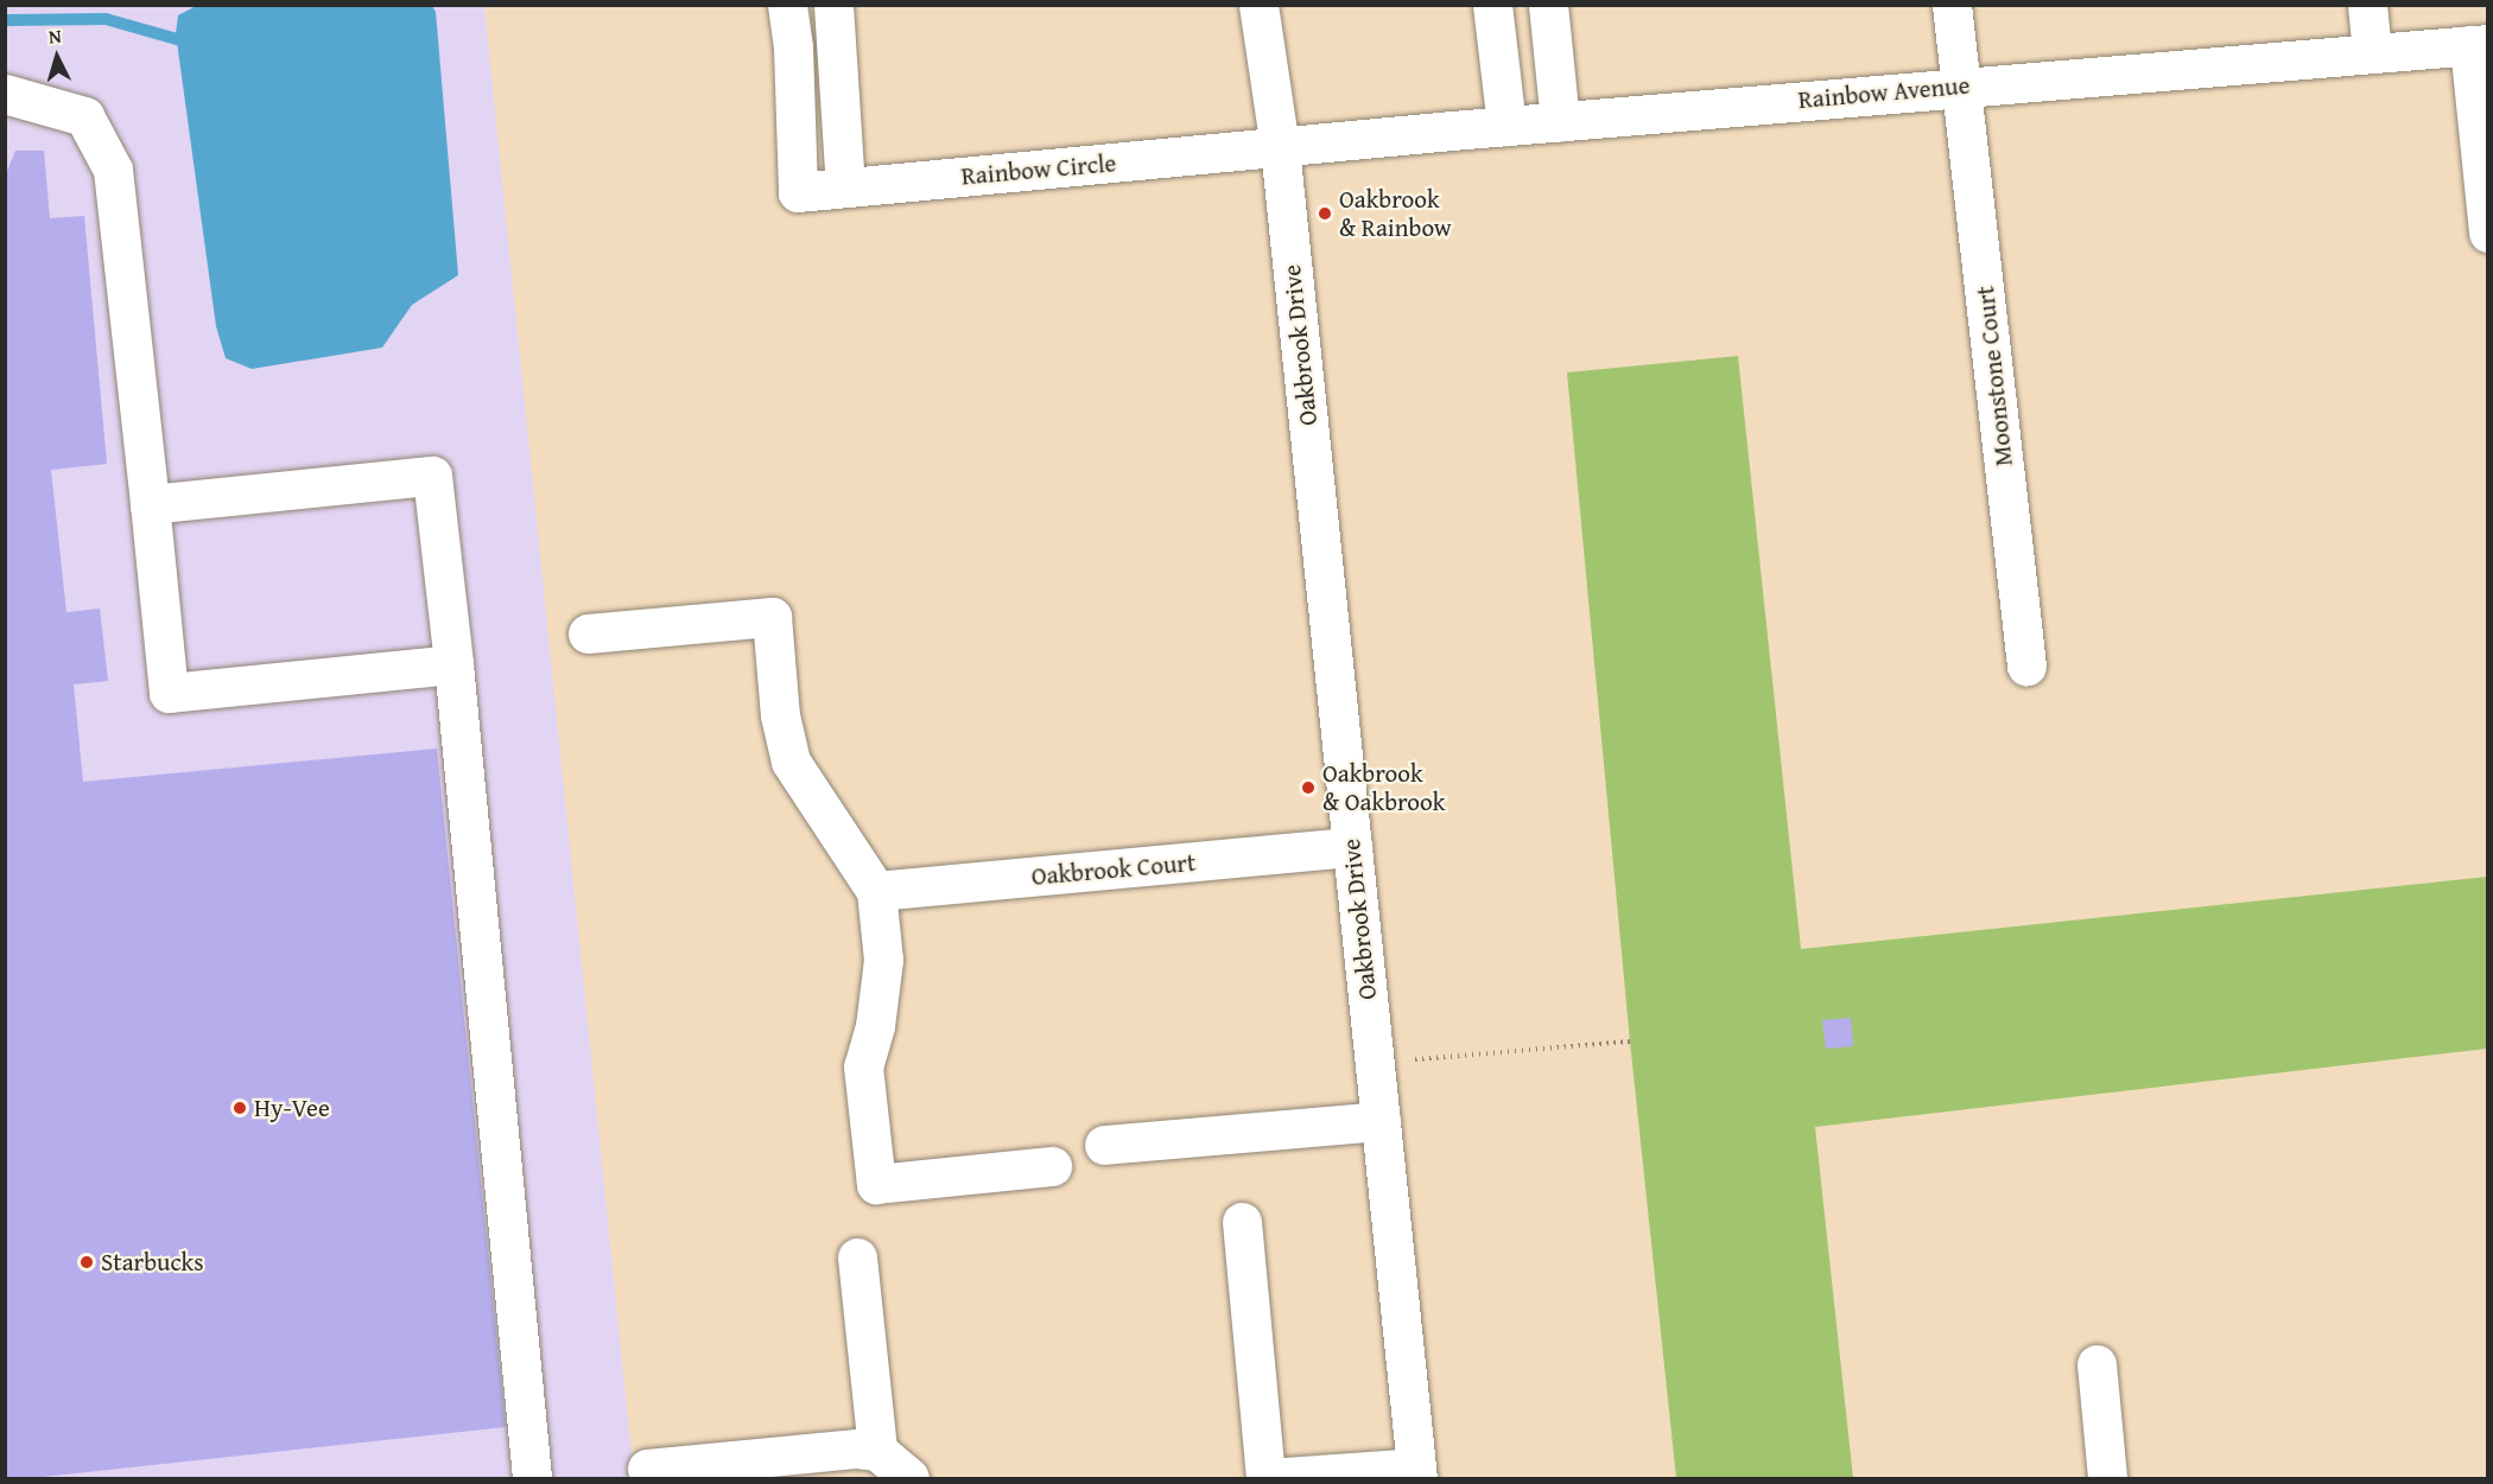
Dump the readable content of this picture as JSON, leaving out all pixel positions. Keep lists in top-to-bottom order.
{
  "streets": {
    "street": [
      "Rainbow Avenue",
      "Rainbow Circle",
      "Oakbrook Drive",
      "Moonstone Court",
      "Oakbrook Court"
    ]
  },
  "crossings": [
    ["Rainbow Avenue", "Rainbow Circle"],
    ["Rainbow Avenue", "Oakbrook Drive"],
    ["Rainbow Avenue", "Moonstone Court"],
    ["Rainbow Circle", "Oakbrook Drive"],
    ["Oakbrook Drive", "Oakbrook Court"]
  ],
  "places": [
    "Oakbrook & Rainbow",
    "Oakbrook & Oakbrook",
    "Hy-Vee",
    "Starbucks"
  ],
  "north": "top"
}
